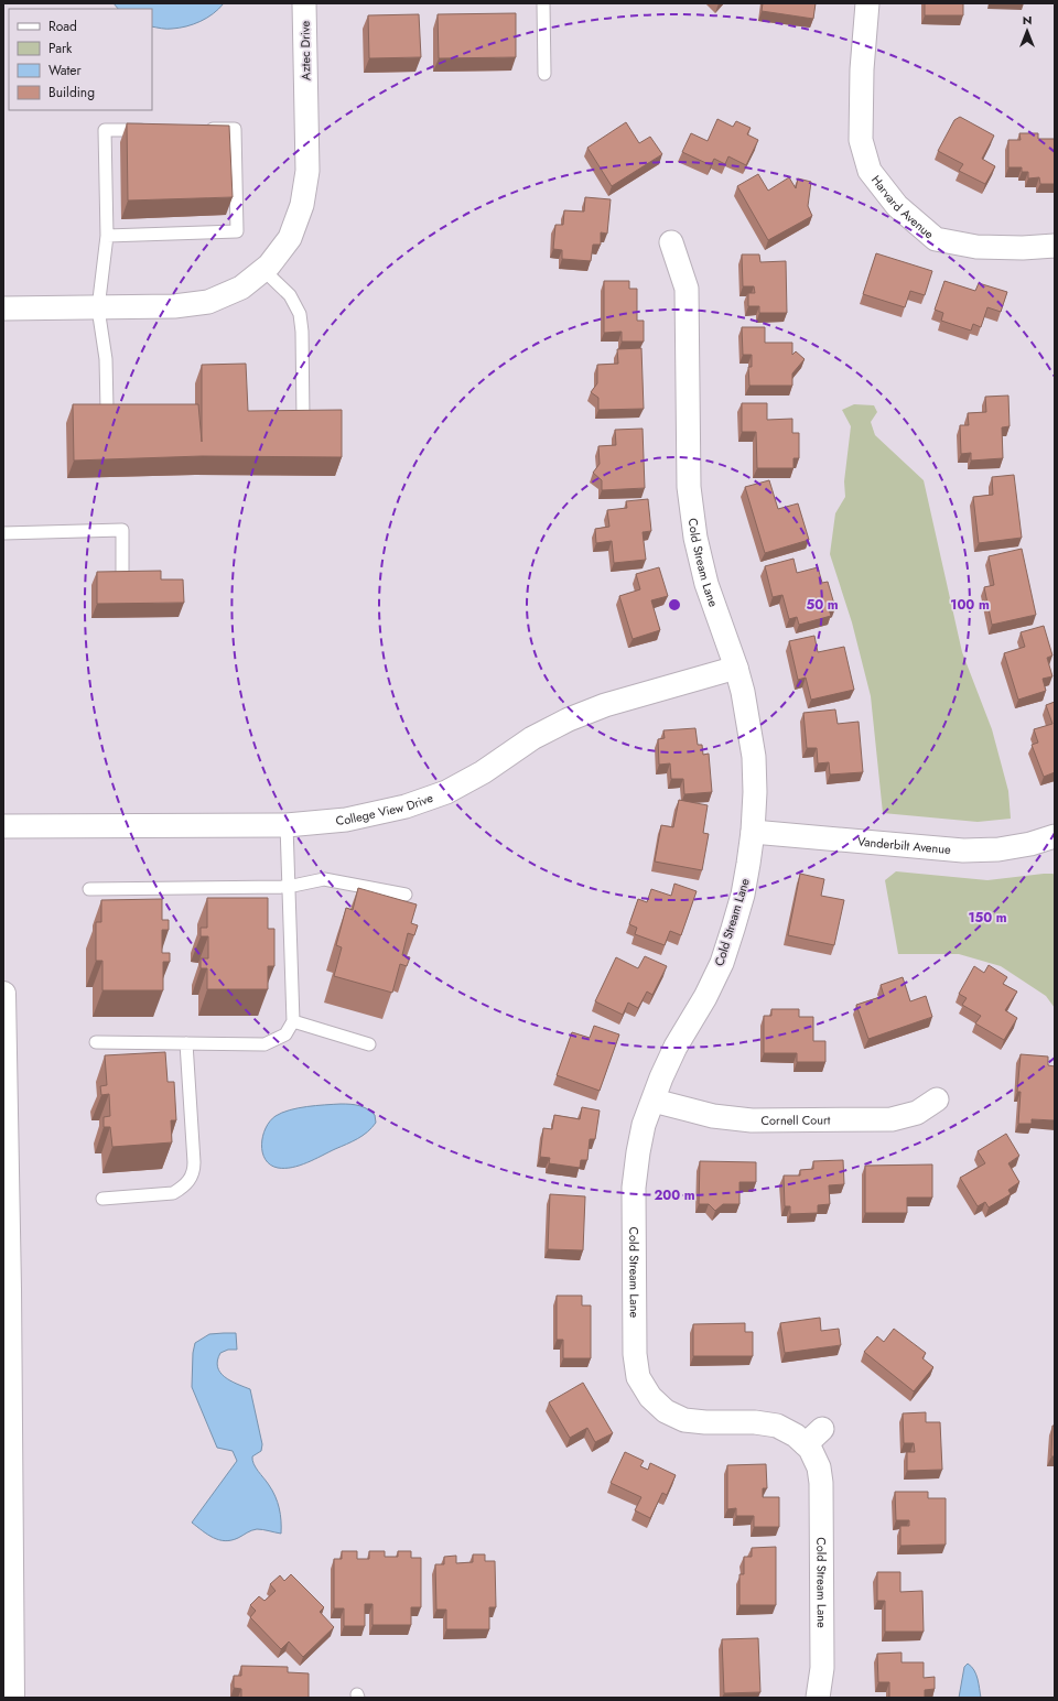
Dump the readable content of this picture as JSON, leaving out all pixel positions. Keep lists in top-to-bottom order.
{
  "streets": {
    "street": [
      "Aztec Drive",
      "Harvard Avenue",
      "Cold Stream Lane",
      "College View Drive",
      "Vanderbilt Avenue",
      "Cornell Court"
    ]
  },
  "crossings": [
    ["Cold Stream Lane", "College View Drive"],
    ["Cold Stream Lane", "Vanderbilt Avenue"],
    ["Cold Stream Lane", "Cornell Court"]
  ],
  "legend": [
    "Road",
    "Park",
    "Water",
    "Building"
  ],
  "north": "top",
  "rings": [
    "50 m",
    "100 m",
    "150 m",
    "200 m"
  ]
}
